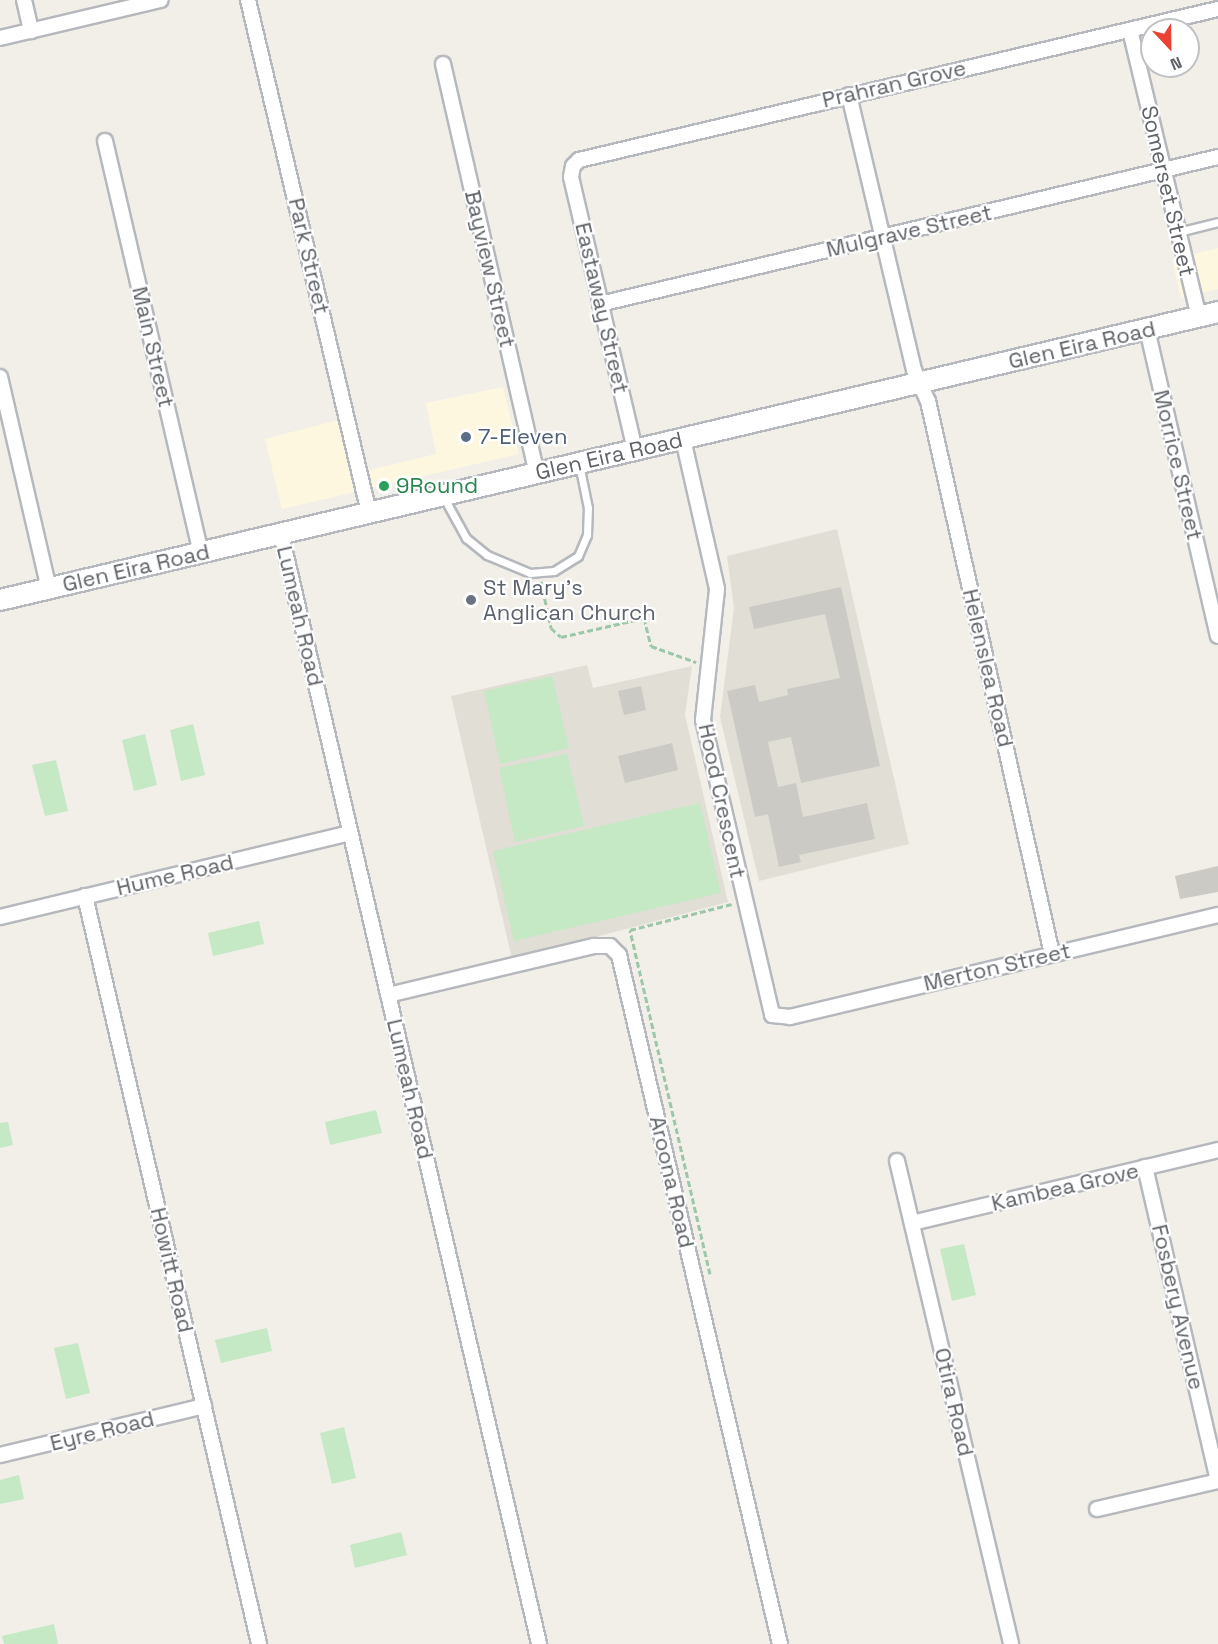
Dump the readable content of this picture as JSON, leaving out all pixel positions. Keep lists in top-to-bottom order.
{
  "streets": {
    "main road": ["Glen Eira Road"],
    "street": [
      "Prahran Grove",
      "Somerset Street",
      "Mulgrave Street",
      "Park Street",
      "Bayview Street",
      "Eastaway Street",
      "Main Street",
      "Morrice Street",
      "Lumeah Road",
      "Helenslea Road",
      "Hood Crescent",
      "Hume Road",
      "Merton Street",
      "Aroona Road",
      "Kambea Grove",
      "Howitt Road",
      "Fosbery Avenue",
      "Otira Road",
      "Eyre Road"
    ]
  },
  "crossings": [
    ["Prahran Grove", "Somerset Street"],
    ["Prahran Grove", "Eastaway Street"],
    ["Prahran Grove", "Helenslea Road"],
    ["Somerset Street", "Mulgrave Street"],
    ["Somerset Street", "Glen Eira Road"],
    ["Mulgrave Street", "Eastaway Street"],
    ["Mulgrave Street", "Helenslea Road"],
    ["Park Street", "Glen Eira Road"],
    ["Bayview Street", "Glen Eira Road"],
    ["Eastaway Street", "Glen Eira Road"],
    ["Glen Eira Road", "Main Street"],
    ["Glen Eira Road", "Morrice Street"],
    ["Glen Eira Road", "Lumeah Road"],
    ["Glen Eira Road", "Helenslea Road"],
    ["Glen Eira Road", "Hood Crescent"],
    ["Lumeah Road", "Hume Road"],
    ["Lumeah Road", "Aroona Road"],
    ["Helenslea Road", "Merton Street"],
    ["Hood Crescent", "Merton Street"],
    ["Hume Road", "Howitt Road"],
    ["Kambea Grove", "Fosbery Avenue"],
    ["Kambea Grove", "Otira Road"],
    ["Howitt Road", "Eyre Road"]
  ],
  "places": ["7-Eleven", "9Round", "St Mary's Anglican Church"],
  "north": "bottom"
}
